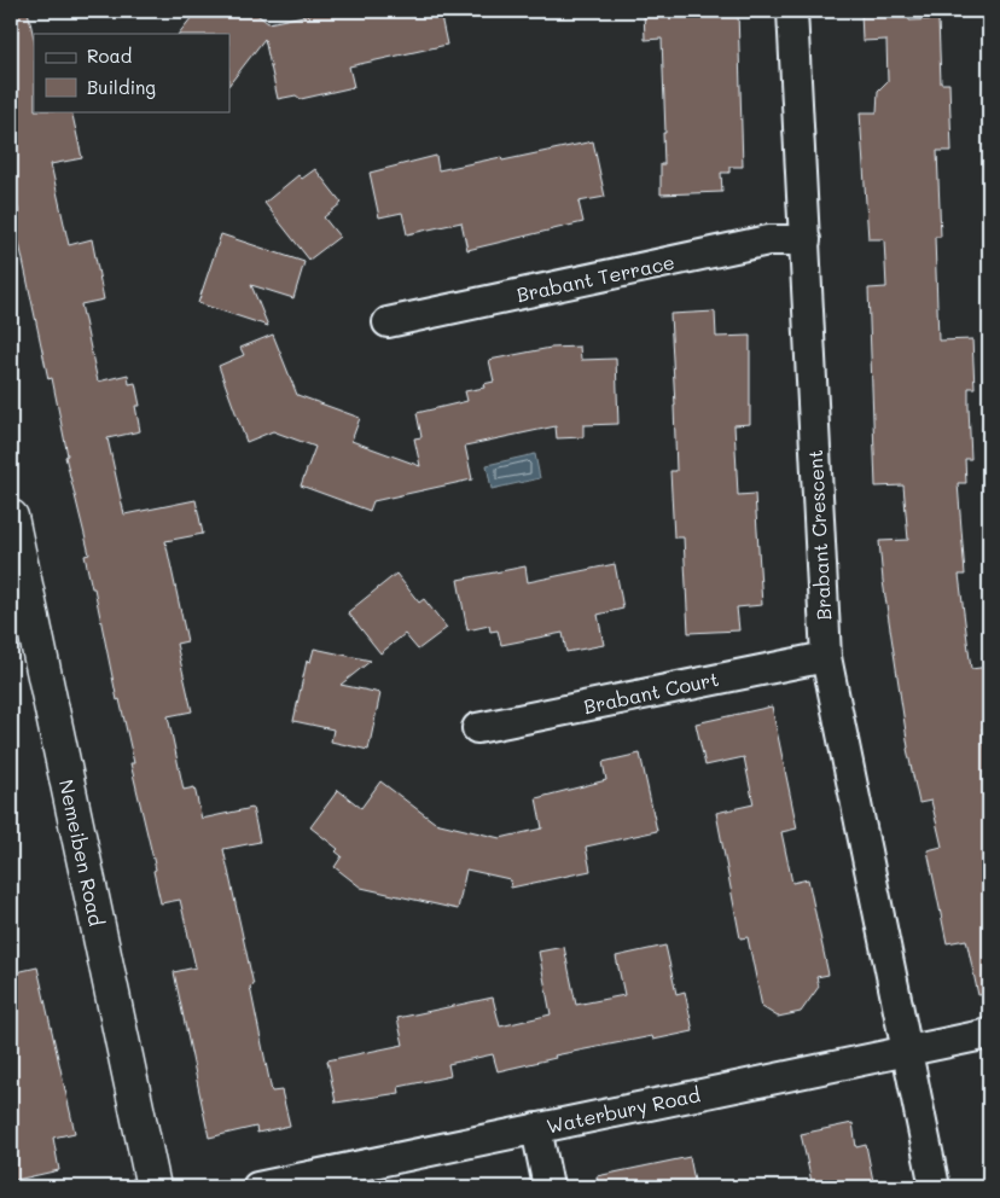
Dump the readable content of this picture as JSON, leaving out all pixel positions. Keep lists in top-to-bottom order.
{
  "streets": {
    "street": [
      "Brabant Terrace",
      "Brabant Crescent",
      "Brabant Court",
      "Nemeiben Road",
      "Waterbury Road"
    ]
  },
  "crossings": [
    ["Brabant Terrace", "Brabant Crescent"],
    ["Brabant Crescent", "Brabant Court"],
    ["Brabant Crescent", "Waterbury Road"]
  ],
  "legend": ["Road", "Building"]
}
